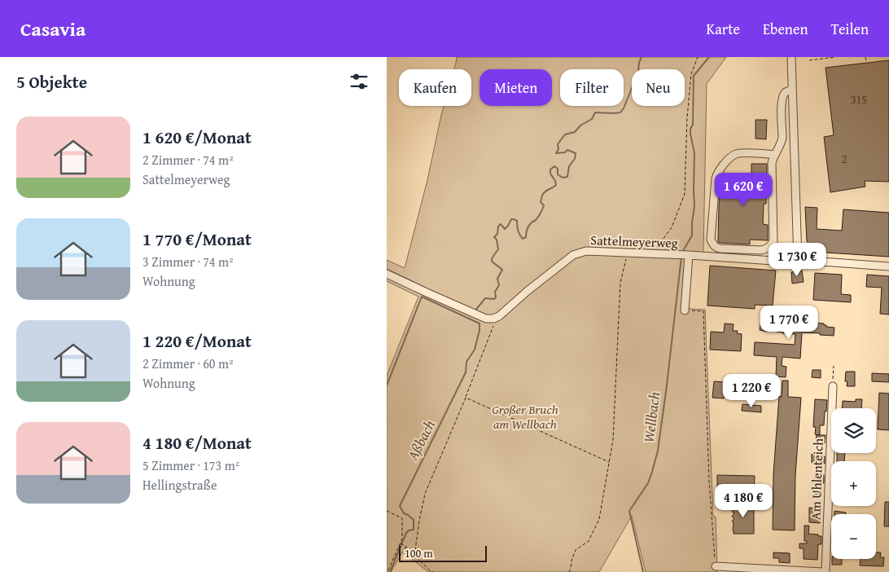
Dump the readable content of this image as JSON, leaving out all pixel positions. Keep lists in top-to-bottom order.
{
  "streets": {
    "street": ["Sattelmeyerweg", "Am Uhlenteich"]
  },
  "water": ["Wellbach", "Aßbach"],
  "parks": ["Großer Bruch am Wellbach"],
  "house_numbers": ["315", "2"],
  "scale_bar": "100 m",
  "page": {
    "header": "Casavia",
    "nav": ["Karte", "Ebenen", "Teilen"],
    "heading": "5 Objekte",
    "chip": [
      "Kaufen",
      "Mieten",
      "Filter",
      "Neu"
    ],
    "list": [
      {
        "name": "1 620 €/Monat",
        "note": "2 Zimmer · 74 m² · Sattelmeyerweg"
      },
      {
        "name": "1 770 €/Monat",
        "note": "3 Zimmer · 74 m² · Wohnung"
      },
      {
        "name": "1 220 €/Monat",
        "note": "2 Zimmer · 60 m² · Wohnung"
      },
      {
        "name": "4 180 €/Monat",
        "note": "5 Zimmer · 173 m² · Hellingstraße"
      }
    ],
    "price": [
      "1 620 €",
      "1 730 €",
      "1 770 €",
      "1 220 €",
      "4 180 €"
    ],
    "map_buttons": ["+", "−"],
    "scale": "100 m"
  }
}
